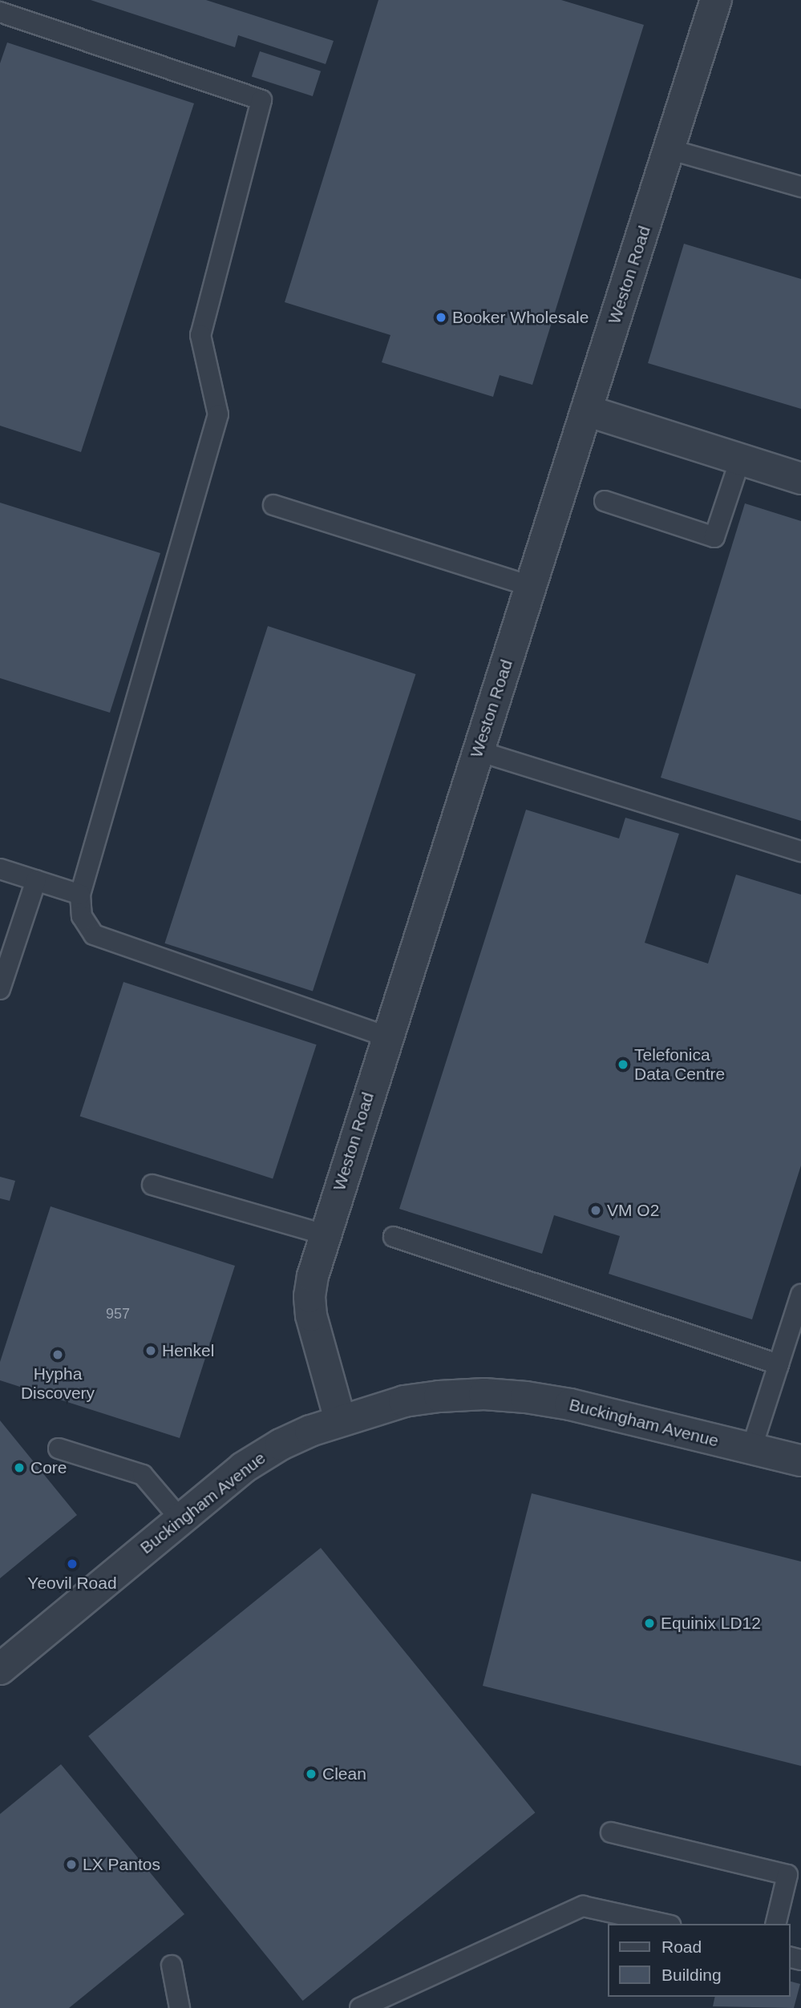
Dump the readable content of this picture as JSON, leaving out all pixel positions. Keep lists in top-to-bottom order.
{
  "streets": {
    "street": ["Weston Road", "Buckingham Avenue"]
  },
  "crossings": [
    ["Weston Road", "Buckingham Avenue"]
  ],
  "places": [
    "Booker Wholesale",
    "Telefonica Data Centre",
    "VM O2",
    "Henkel",
    "Hypha Discovery",
    "Core",
    "Yeovil Road",
    "Equinix LD12",
    "Clean",
    "LX Pantos"
  ],
  "house_numbers": ["957"],
  "legend": ["Road", "Building"]
}
